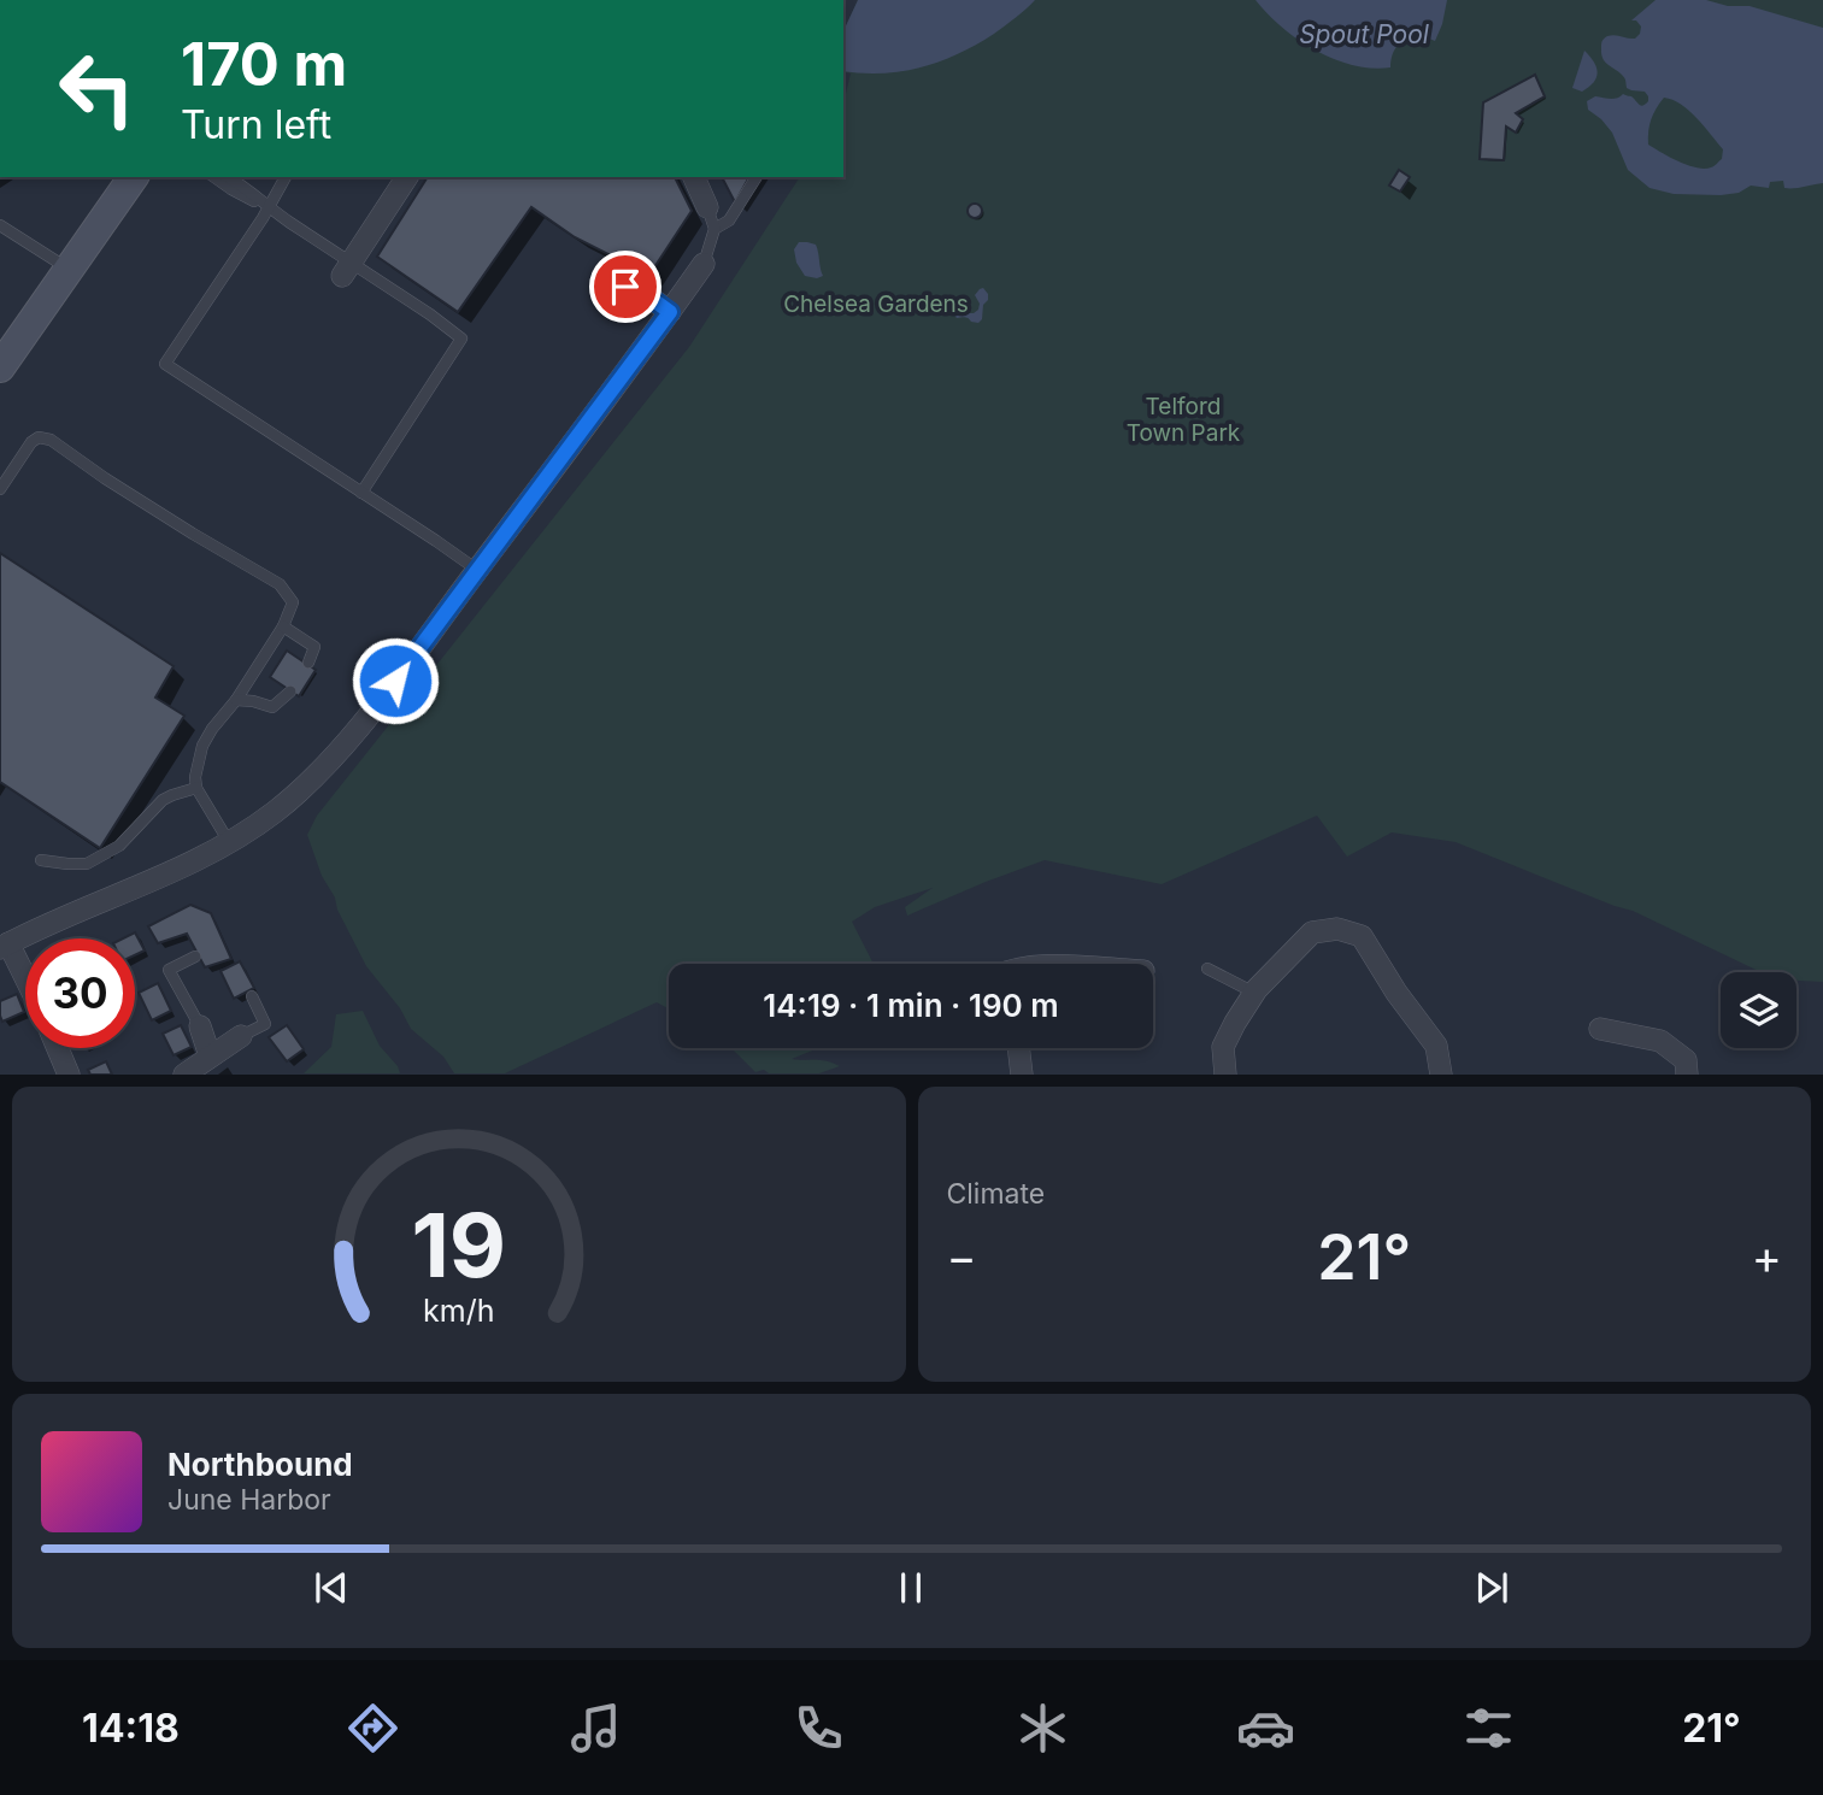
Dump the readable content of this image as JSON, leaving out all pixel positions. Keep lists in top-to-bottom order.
{
  "water": ["Spout Pool"],
  "parks": ["Chelsea Gardens", "Telford Town Park"],
  "page": {
    "turn": ["170 m", "Turn left"],
    "limit": "30",
    "trip": "14:19 · 1 min · 190 m",
    "tile": "Climate",
    "heat": ["−", "21°", "+"],
    "song": ["Northbound", "June Harbor"],
    "tabs": ["14:18", "21°"],
    "gauge": ["19", "km/h"]
  }
}
